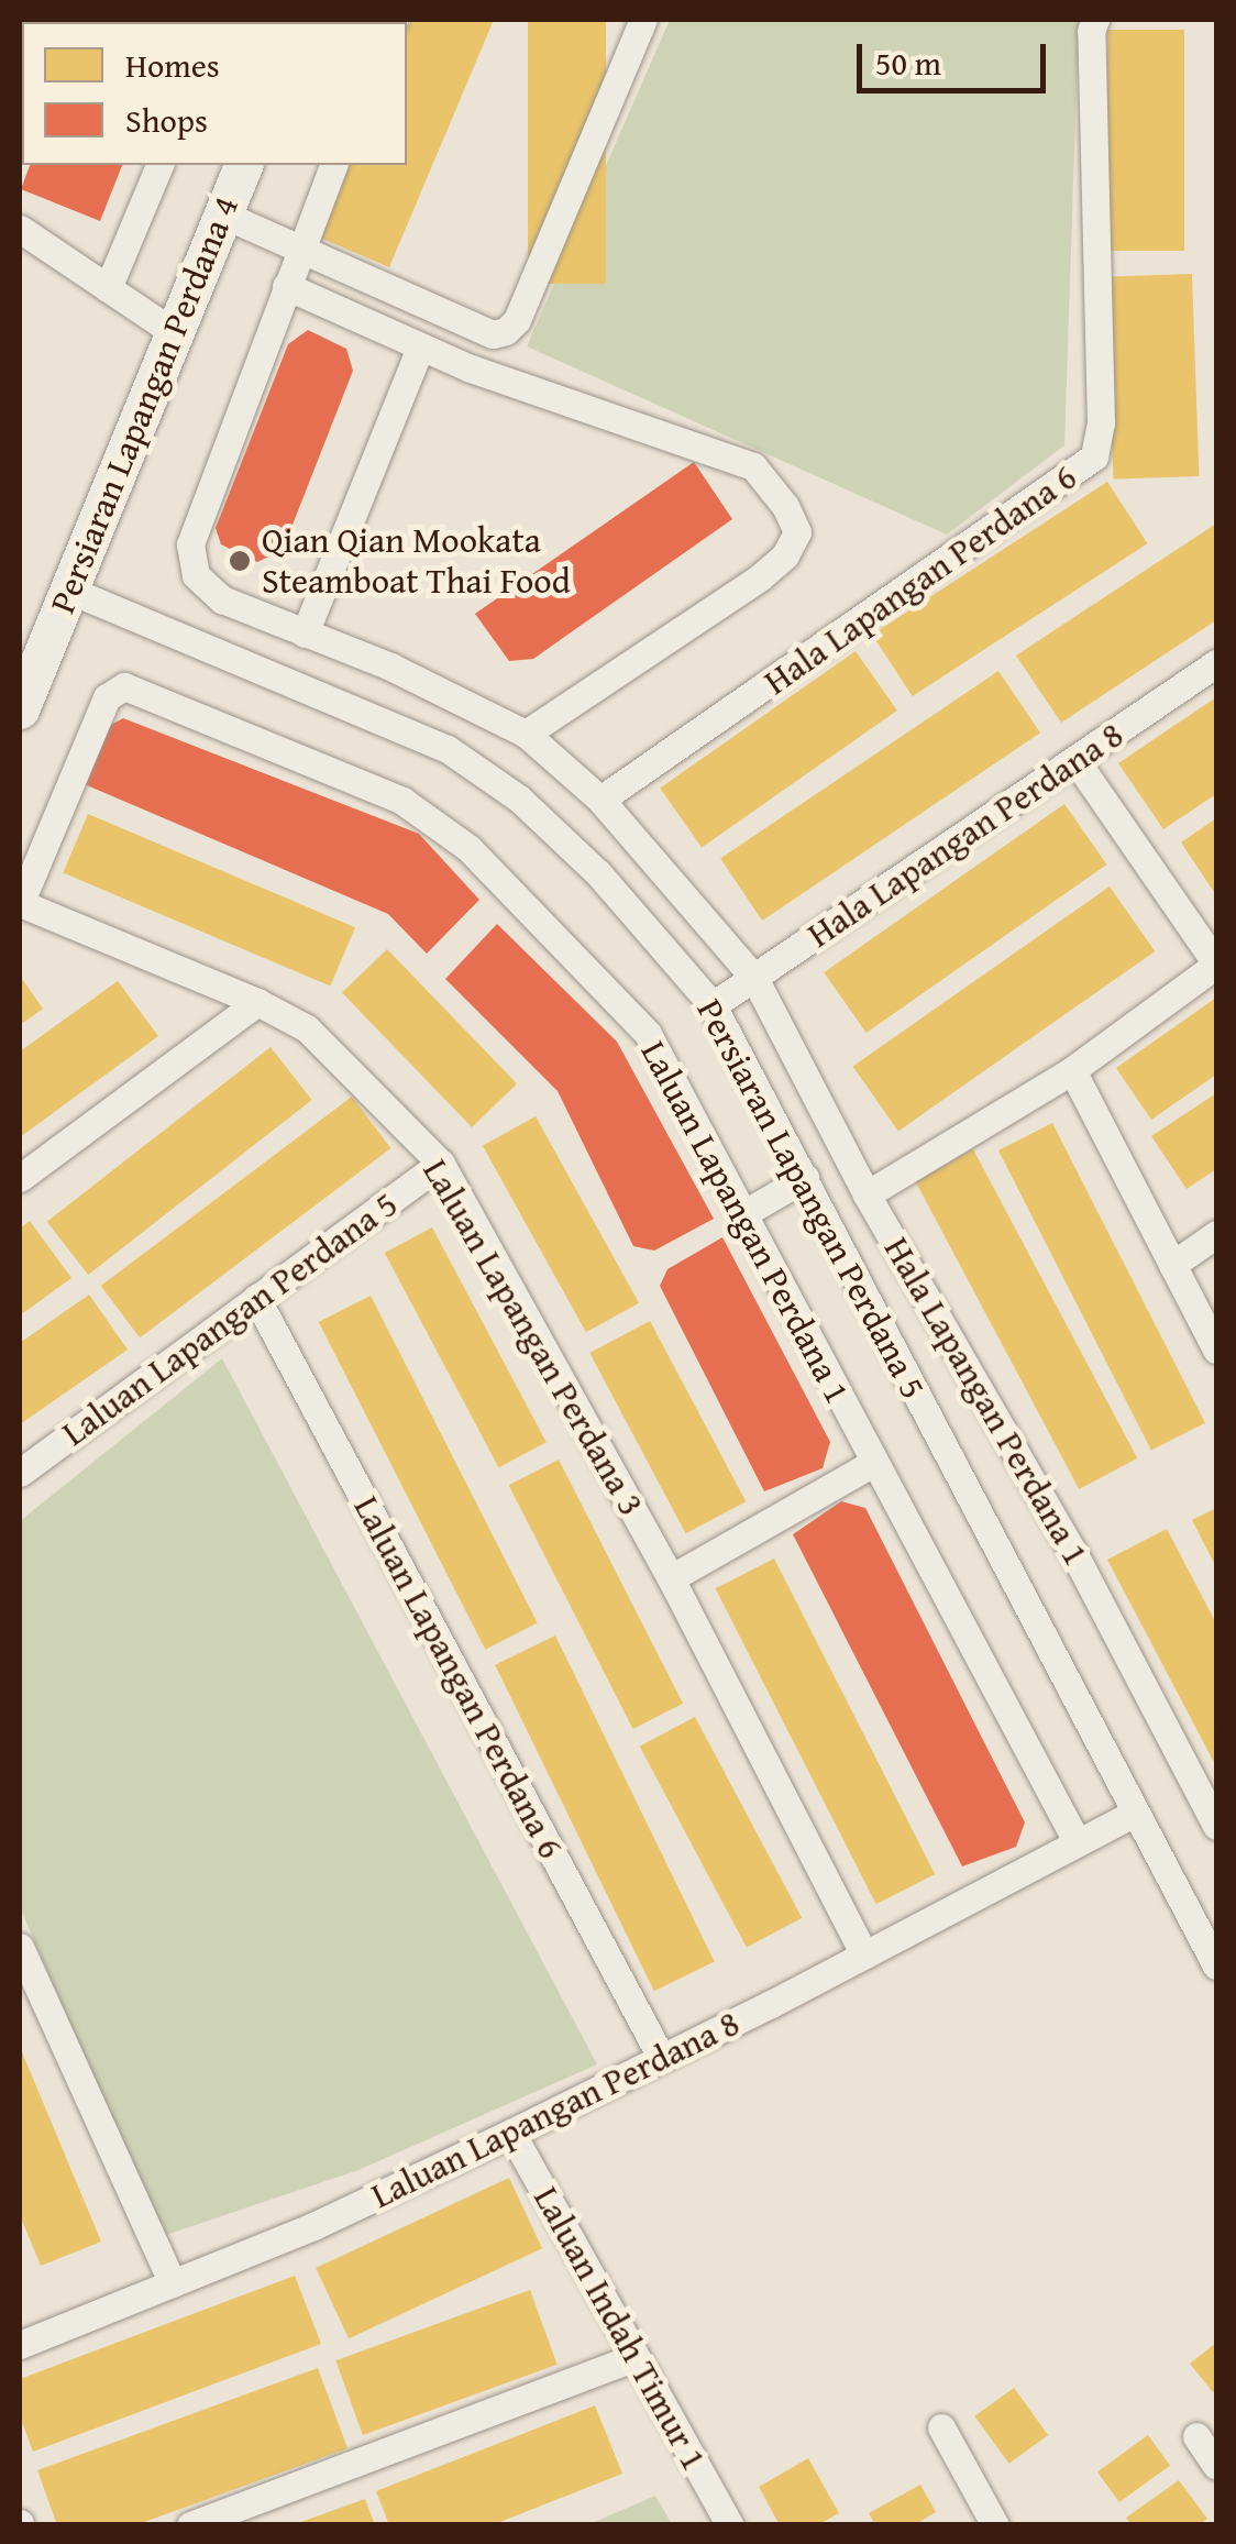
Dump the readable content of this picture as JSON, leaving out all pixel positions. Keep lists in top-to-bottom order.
{
  "streets": {
    "street": [
      "Persiaran Lapangan Perdana 4",
      "Hala Lapangan Perdana 6",
      "Hala Lapangan Perdana 8",
      "Persiaran Lapangan Perdana 5",
      "Laluan Lapangan Perdana 1",
      "Laluan Lapangan Perdana 5",
      "Laluan Lapangan Perdana 3",
      "Hala Lapangan Perdana 1",
      "Laluan Lapangan Perdana 6",
      "Laluan Lapangan Perdana 8",
      "Laluan Indah Timur 1"
    ]
  },
  "crossings": [
    ["Persiaran Lapangan Perdana 4", "Persiaran Lapangan Perdana 5"],
    ["Hala Lapangan Perdana 6", "Hala Lapangan Perdana 1"],
    ["Hala Lapangan Perdana 8", "Persiaran Lapangan Perdana 5"],
    ["Hala Lapangan Perdana 8", "Hala Lapangan Perdana 1"],
    ["Persiaran Lapangan Perdana 5", "Laluan Lapangan Perdana 8"],
    ["Laluan Lapangan Perdana 1", "Laluan Lapangan Perdana 3"],
    ["Laluan Lapangan Perdana 1", "Laluan Lapangan Perdana 8"],
    ["Laluan Lapangan Perdana 5", "Laluan Lapangan Perdana 3"],
    ["Laluan Lapangan Perdana 5", "Laluan Lapangan Perdana 6"],
    ["Laluan Lapangan Perdana 3", "Laluan Lapangan Perdana 8"],
    ["Laluan Lapangan Perdana 6", "Laluan Lapangan Perdana 8"],
    ["Laluan Lapangan Perdana 8", "Laluan Indah Timur 1"]
  ],
  "places": ["Qian Qian Mookata Steamboat Thai Food"],
  "legend": ["Homes", "Shops"],
  "scale_bar": "50 m"
}
